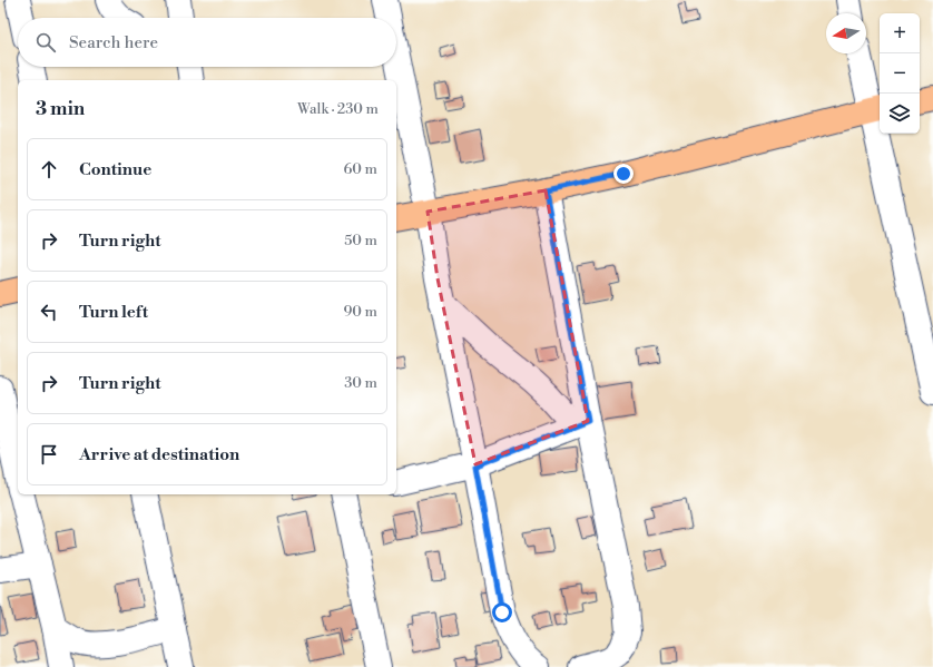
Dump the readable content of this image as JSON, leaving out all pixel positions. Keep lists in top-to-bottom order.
{
  "north": "left",
  "page": {
    "map_buttons": ["+", "−"],
    "search": "Search here",
    "heading": ["3 min", "Walk · 230 m"],
    "list": [
      ["Continue", "60 m"],
      ["Turn right", "50 m"],
      ["Turn left", "90 m"],
      ["Turn right", "30 m"],
      "Arrive at destination"
    ]
  }
}
